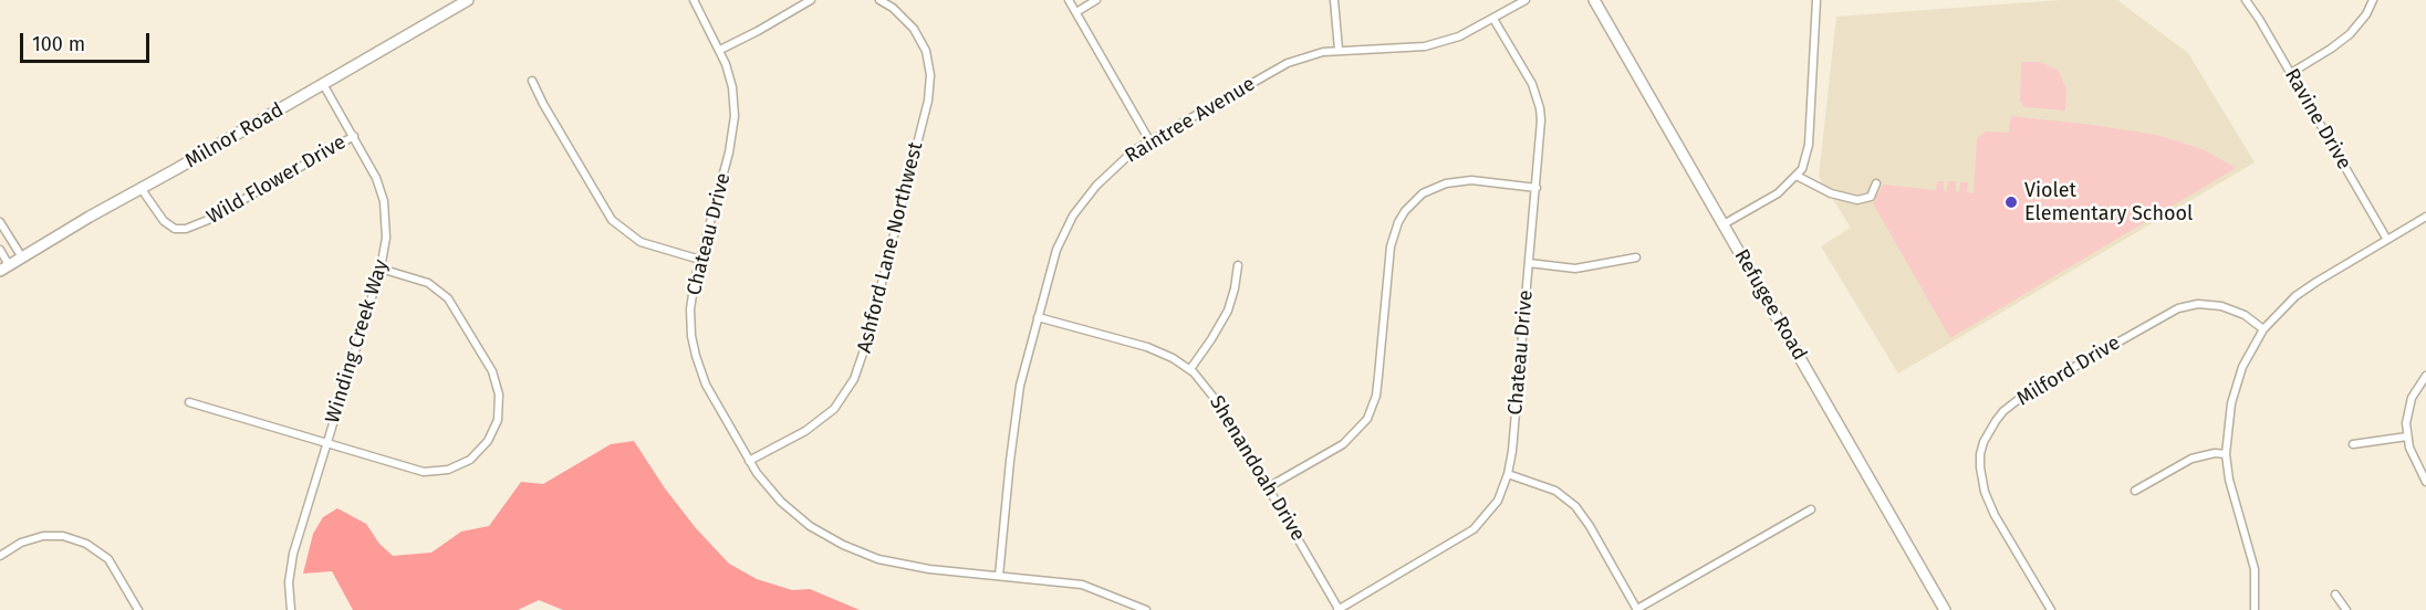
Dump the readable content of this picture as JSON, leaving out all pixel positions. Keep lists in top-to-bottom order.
{
  "streets": {
    "main road": ["Milnor Road", "Refugee Road"],
    "street": [
      "Ravine Drive",
      "Raintree Avenue",
      "Wild Flower Drive",
      "Chateau Drive",
      "Ashford Lane Northwest",
      "Winding Creek Way",
      "Milford Drive",
      "Shenandoah Drive"
    ]
  },
  "crossings": [
    ["Raintree Avenue", "Chateau Drive"],
    ["Raintree Avenue", "Shenandoah Drive"],
    ["Milnor Road", "Wild Flower Drive"],
    ["Milnor Road", "Winding Creek Way"],
    ["Wild Flower Drive", "Winding Creek Way"],
    ["Chateau Drive", "Ashford Lane Northwest"],
    ["Chateau Drive", "Shenandoah Drive"]
  ],
  "places": ["Violet Elementary School"],
  "scale_bar": "100 m"
}
